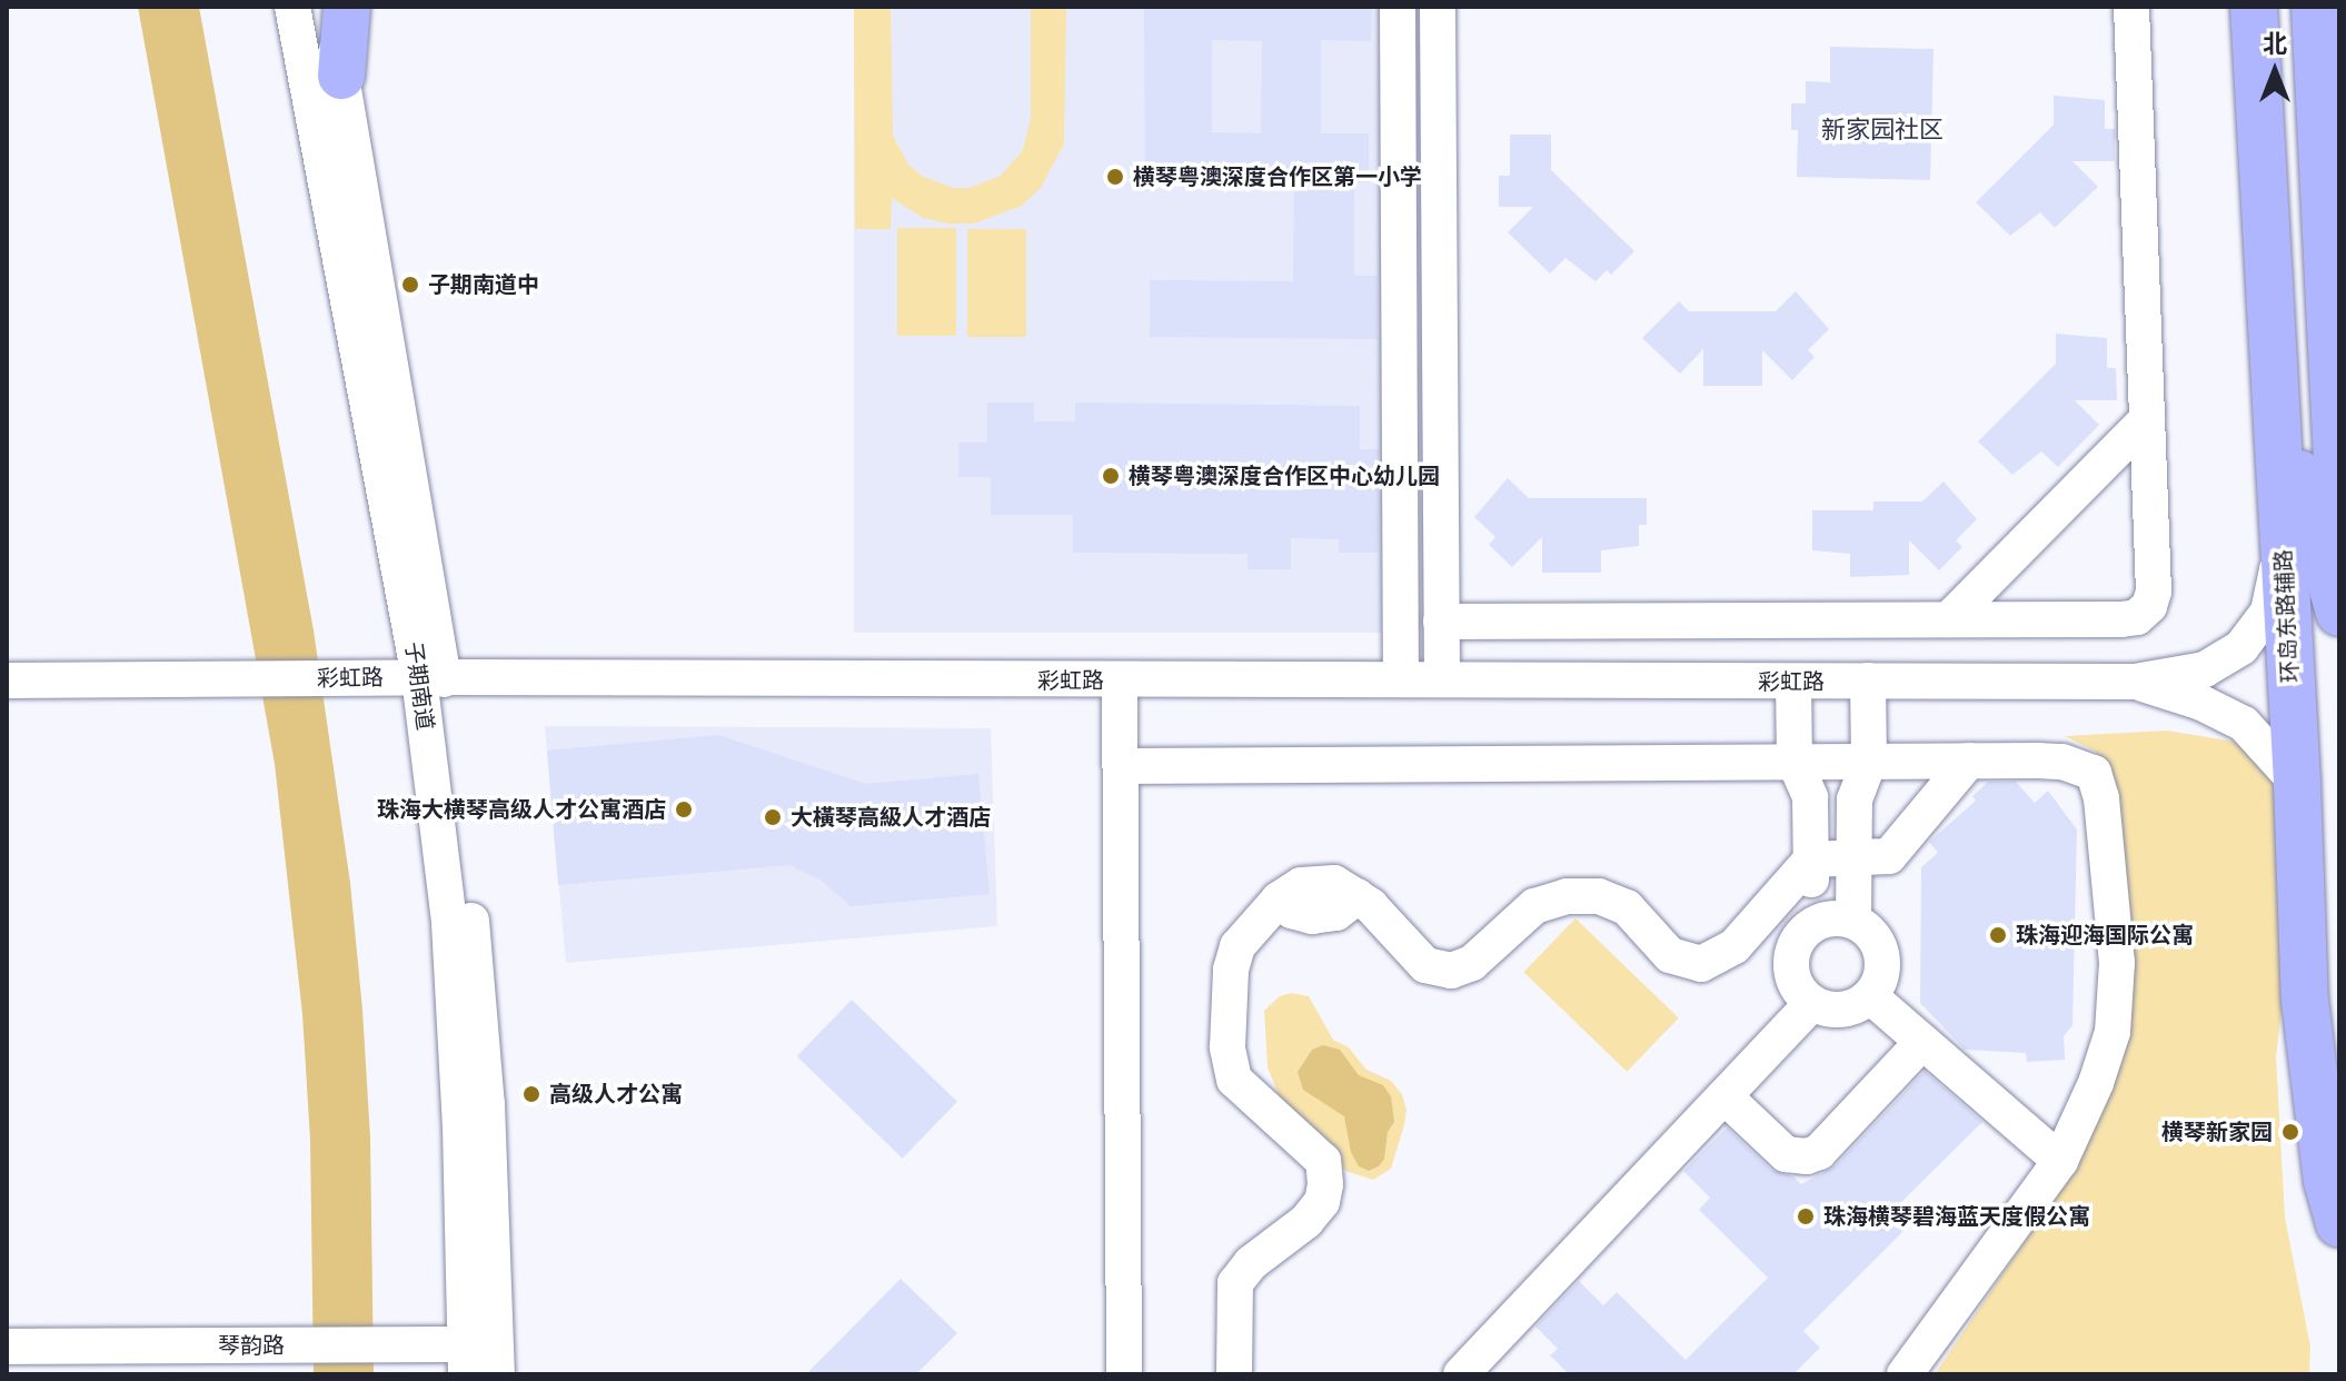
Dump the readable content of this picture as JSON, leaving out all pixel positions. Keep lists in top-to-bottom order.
{
  "streets": {
    "main road": ["环岛东路辅路"],
    "street": ["彩虹路", "子期南道", "琴韵路"]
  },
  "crossings": [
    ["彩虹路", "子期南道"],
    ["子期南道", "琴韵路"]
  ],
  "districts": ["新家园社区"],
  "places": [
    "横琴粤澳深度合作区第一小学",
    "子期南道中",
    "横琴粤澳深度合作区中心幼儿园",
    "珠海大横琴高级人才公寓酒店",
    "大橫琴高級人才酒店",
    "珠海迎海国际公寓",
    "高级人才公寓",
    "横琴新家园",
    "珠海横琴碧海蓝天度假公寓"
  ],
  "north": "top"
}
